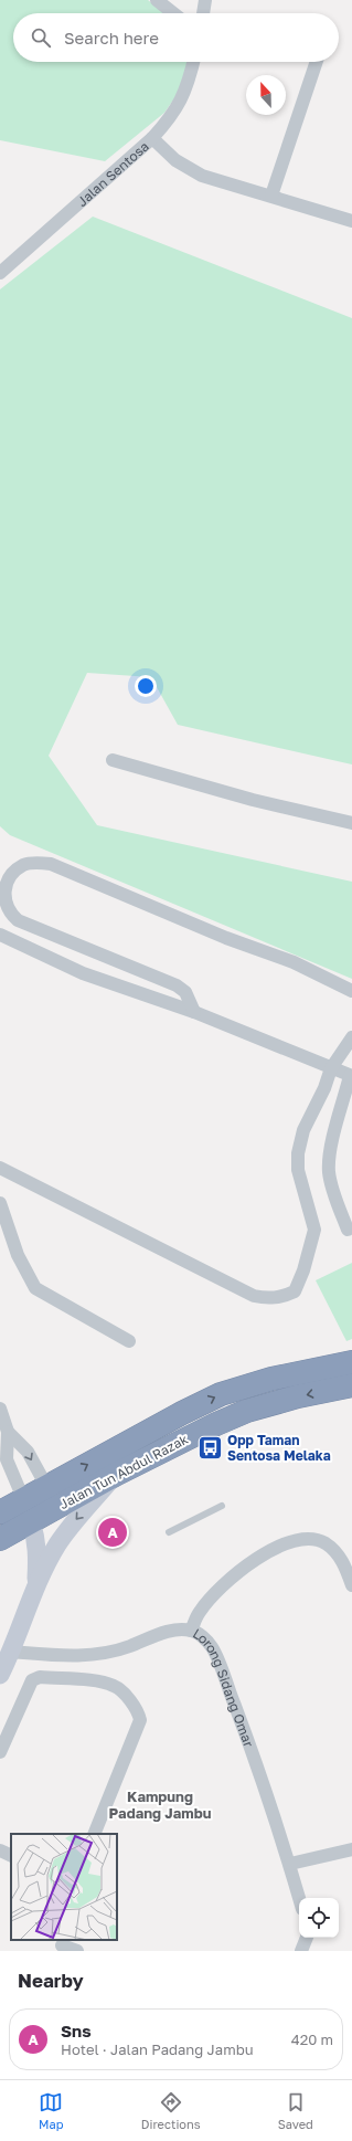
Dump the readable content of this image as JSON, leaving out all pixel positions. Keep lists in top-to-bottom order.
{
  "streets": {
    "highway": ["Jalan Tun Abdul Razak"],
    "street": ["Jalan Sentosa", "Lorong Sidang Omar"]
  },
  "districts": ["Kampung Padang Jambu"],
  "places": {
    "bus stop": ["Opp Taman Sentosa Melaka"]
  },
  "north": "top",
  "page": {
    "search": "Search here",
    "pins": "A",
    "heading": "Nearby",
    "list": [
      {
        "mark": "A",
        "name": "Sns",
        "note": "Hotel · Jalan Padang Jambu",
        "value": "420 m"
      }
    ],
    "nav": ["Map", "Directions", "Saved"]
  }
}
